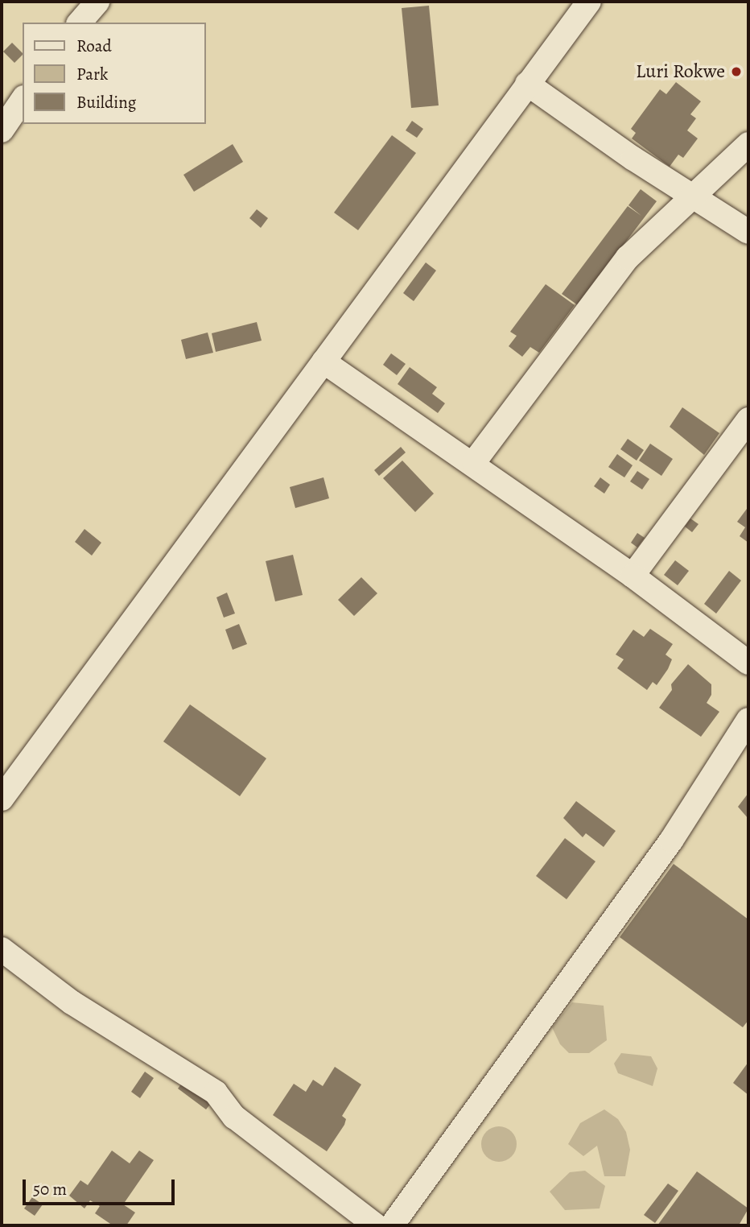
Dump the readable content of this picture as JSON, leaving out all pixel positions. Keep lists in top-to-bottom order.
{
  "places": ["Luri Rokwe"],
  "legend": ["Road", "Park", "Building"],
  "scale_bar": "50 m"
}
